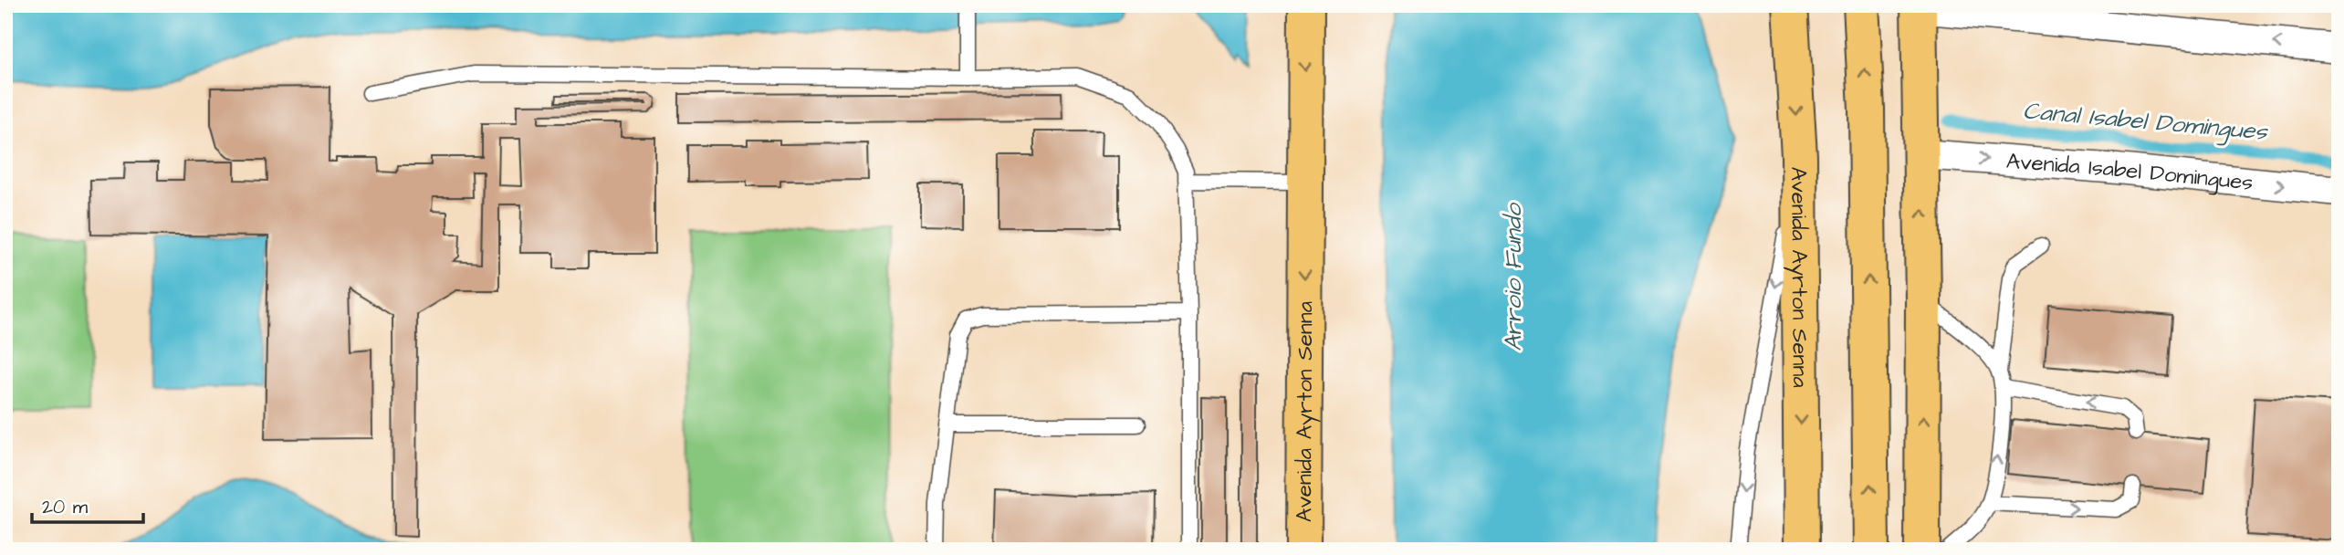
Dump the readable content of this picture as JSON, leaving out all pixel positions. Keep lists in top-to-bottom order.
{
  "streets": {
    "highway": ["Avenida Ayrton Senna"],
    "street": ["Avenida Isabel Domingues"]
  },
  "water": ["Canal Isabel Domingues", "Arroio Fundo"],
  "scale_bar": "20 m"
}
